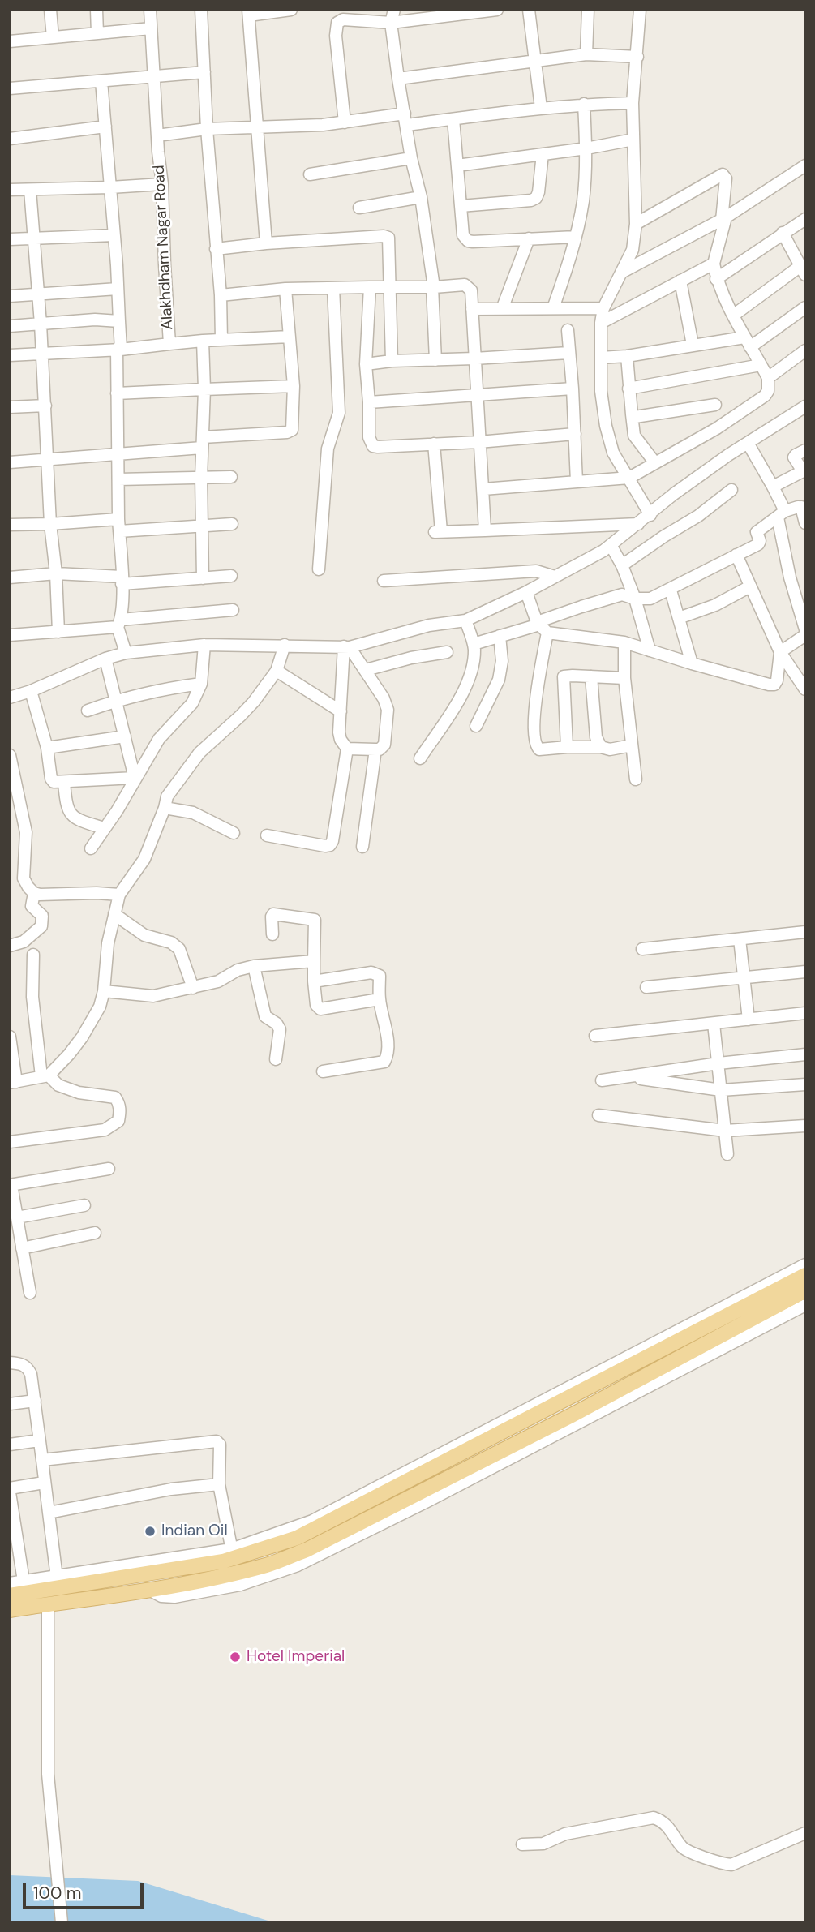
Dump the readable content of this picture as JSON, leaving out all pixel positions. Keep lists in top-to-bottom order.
{
  "streets": {
    "street": ["Alakhdham Nagar Road"]
  },
  "places": ["Indian Oil", "Hotel Imperial"],
  "scale_bar": "100 m"
}
